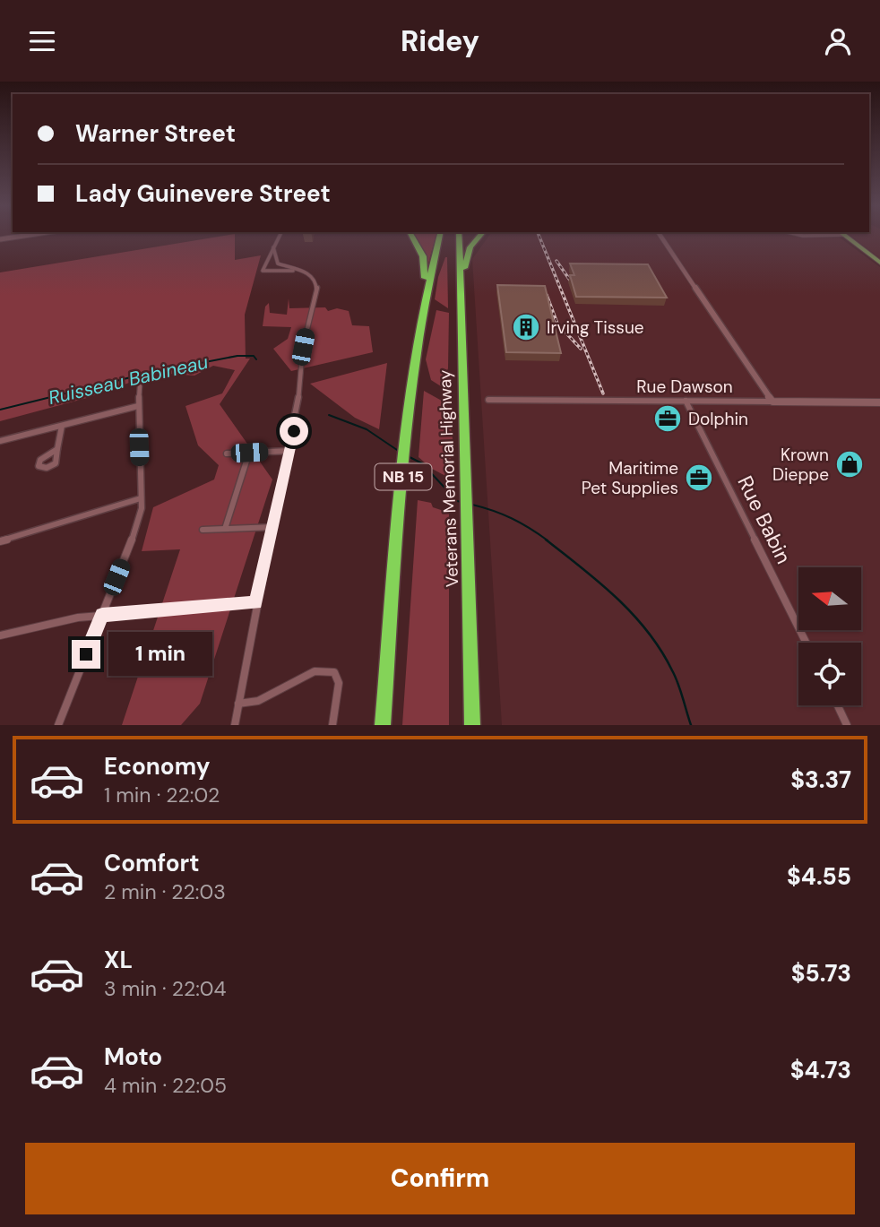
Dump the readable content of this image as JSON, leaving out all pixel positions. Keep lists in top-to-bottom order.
{
  "streets": {
    "highway": ["NB 15", "Veterans Memorial Highway"],
    "street": ["Rue Dawson", "Rue Babin"]
  },
  "crossings": [
    ["Rue Dawson", "Rue Babin"]
  ],
  "water": ["Ruisseau Babineau"],
  "places": {
    "building": ["Irving Tissue"],
    "office": ["Dolphin", "Maritime Pet Supplies"],
    "shop": ["Krown Dieppe"]
  },
  "north": "left",
  "page": {
    "header": "Ridey",
    "banner": ["Warner Street", "Lady Guinevere Street"],
    "bubble": "1 min",
    "list": [
      {
        "name": "Economy",
        "note": "1 min · 22:02",
        "value": "$3.37"
      },
      {
        "name": "Comfort",
        "note": "2 min · 22:03",
        "value": "$4.55"
      },
      {
        "name": "XL",
        "note": "3 min · 22:04",
        "value": "$5.73"
      },
      {
        "name": "Moto",
        "note": "4 min · 22:05",
        "value": "$4.73"
      }
    ],
    "buttons": "Confirm"
  }
}
